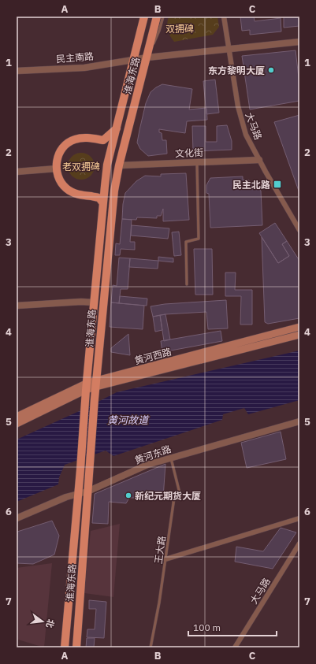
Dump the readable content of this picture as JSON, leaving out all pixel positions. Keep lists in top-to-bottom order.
{
  "streets": {
    "main road": ["淮海东路", "黄河西路"],
    "street": [
      "民主南路",
      "大马路",
      "文化街",
      "黄河东路"
    ],
    "lane": ["王大路"]
  },
  "crossings": [
    ["民主南路", "淮海东路"],
    ["淮海东路", "文化街"],
    ["淮海东路", "黄河西路"],
    ["淮海东路", "黄河东路"],
    ["大马路", "文化街"],
    ["黄河东路", "王大路"]
  ],
  "water": ["黄河故道"],
  "parks": ["双拥碑", "老双拥碑"],
  "places": {
    "other": ["东方黎明大厦", "新纪元期货大厦"],
    "transit": ["民主北路"]
  },
  "scale_bar": "100 m",
  "north": "right",
  "grid": {
    "columns": ["A", "B", "C"],
    "rows": [
      "1",
      "2",
      "3",
      "4",
      "5",
      "6",
      "7"
    ]
  }
}
